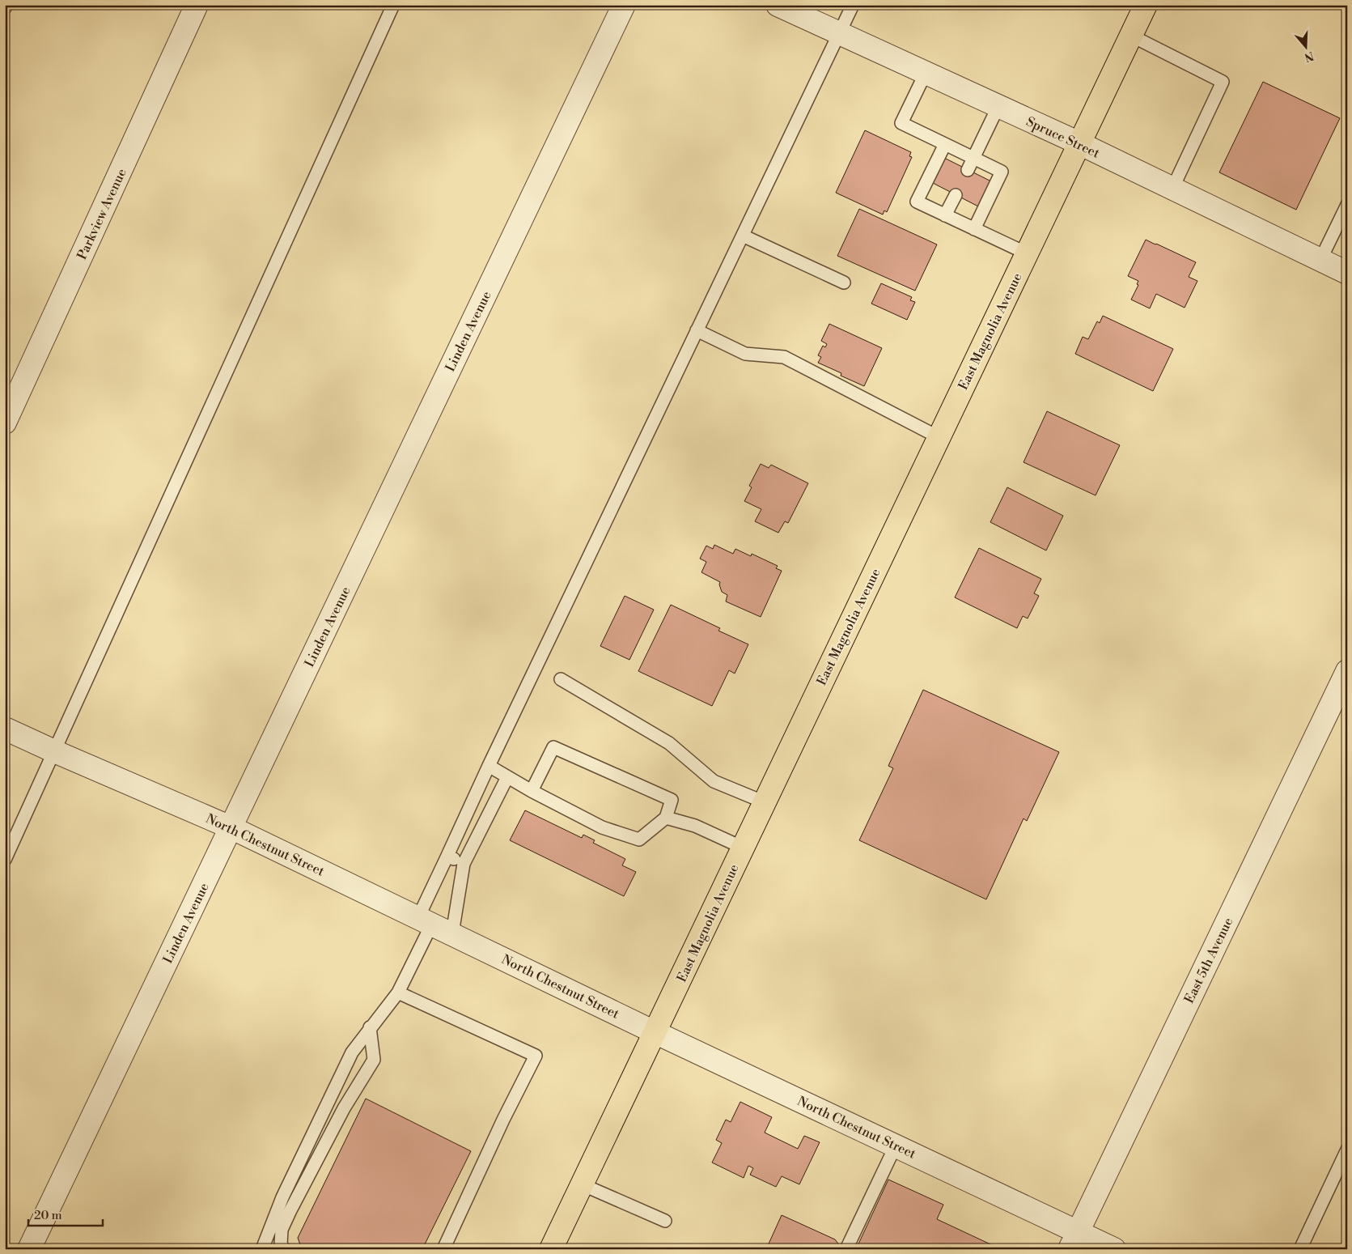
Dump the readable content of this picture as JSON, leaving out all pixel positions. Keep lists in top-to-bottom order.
{
  "streets": {
    "main road": ["East Magnolia Avenue"],
    "street": [
      "Spruce Street",
      "Parkview Avenue",
      "Linden Avenue",
      "North Chestnut Street",
      "East 5th Avenue"
    ]
  },
  "crossings": [
    ["Spruce Street", "East Magnolia Avenue"],
    ["Linden Avenue", "North Chestnut Street"],
    ["East Magnolia Avenue", "North Chestnut Street"],
    ["North Chestnut Street", "East 5th Avenue"]
  ],
  "scale_bar": "20 m",
  "north": "bottom"
}
